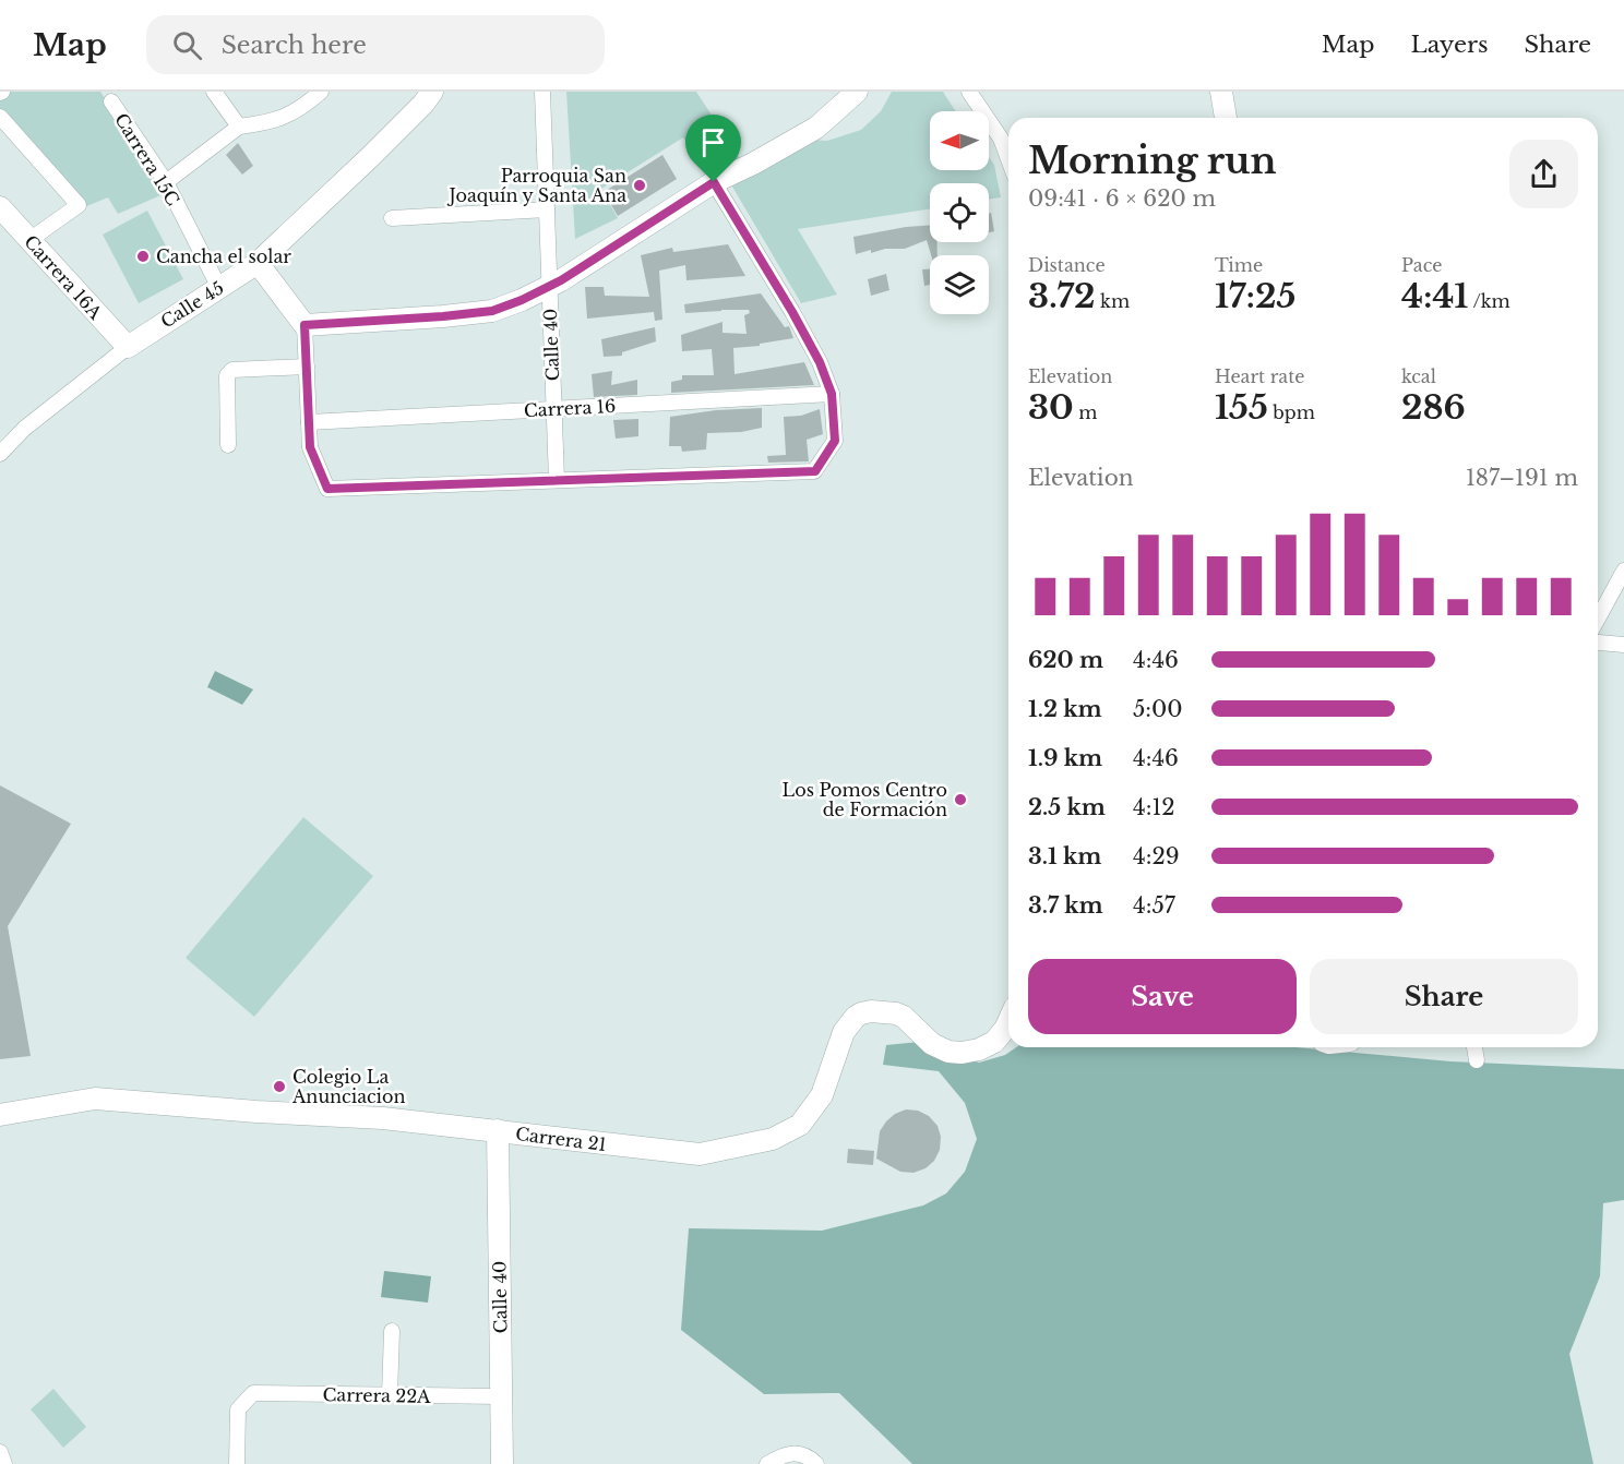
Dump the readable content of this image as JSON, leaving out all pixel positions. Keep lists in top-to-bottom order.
{
  "streets": {
    "street": [
      "Carrera 15C",
      "Carrera 16A",
      "Calle 45",
      "Calle 40",
      "Carrera 16",
      "Carrera 21",
      "Carrera 22A"
    ]
  },
  "crossings": [
    ["Carrera 15C", "Calle 45"],
    ["Carrera 16A", "Calle 45"],
    ["Calle 40", "Carrera 16"],
    ["Calle 40", "Carrera 21"],
    ["Calle 40", "Carrera 22A"]
  ],
  "places": [
    "Parroquia San Joaquín y Santa Ana",
    "Cancha el solar",
    "Los Pomos Centro de Formación",
    "Colegio La Anunciacion"
  ],
  "north": "left",
  "page": {
    "header": "Map",
    "search": "Search here",
    "nav": ["Map", "Layers", "Share"],
    "heading": ["Morning run", "09:41 · 6 × 620 m"],
    "stats": [
      ["Distance", "3.72 km"],
      ["Time", "17:25"],
      ["Pace", "4:41 /km"],
      ["Elevation", "30 m"],
      ["Heart rate", "155 bpm"],
      ["kcal", "286"]
    ],
    "chart": ["Elevation", "187–191 m"],
    "list": [
      {
        "name": "620 m",
        "note": "4:46"
      },
      {
        "name": "1.2 km",
        "note": "5:00"
      },
      {
        "name": "1.9 km",
        "note": "4:46"
      },
      {
        "name": "2.5 km",
        "note": "4:12"
      },
      {
        "name": "3.1 km",
        "note": "4:29"
      },
      {
        "name": "3.7 km",
        "note": "4:57"
      }
    ],
    "buttons": ["Save", "Share"]
  }
}
